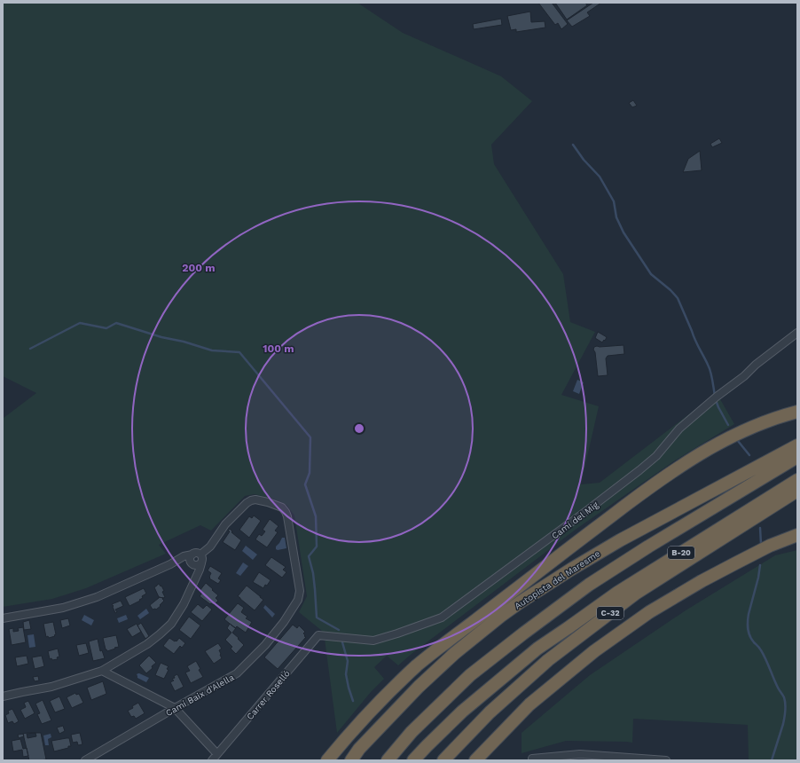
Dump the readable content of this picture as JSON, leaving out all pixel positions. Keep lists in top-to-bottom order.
{
  "streets": {
    "highway": ["B-20", "Autopista del Maresme", "C-32"],
    "street": ["Camí del Mig", "Camí Baix d'Alella", "Carrer Roselló"]
  },
  "crossings": [
    ["Camí del Mig", "Carrer Roselló"]
  ],
  "rings": ["200 m", "100 m"]
}
